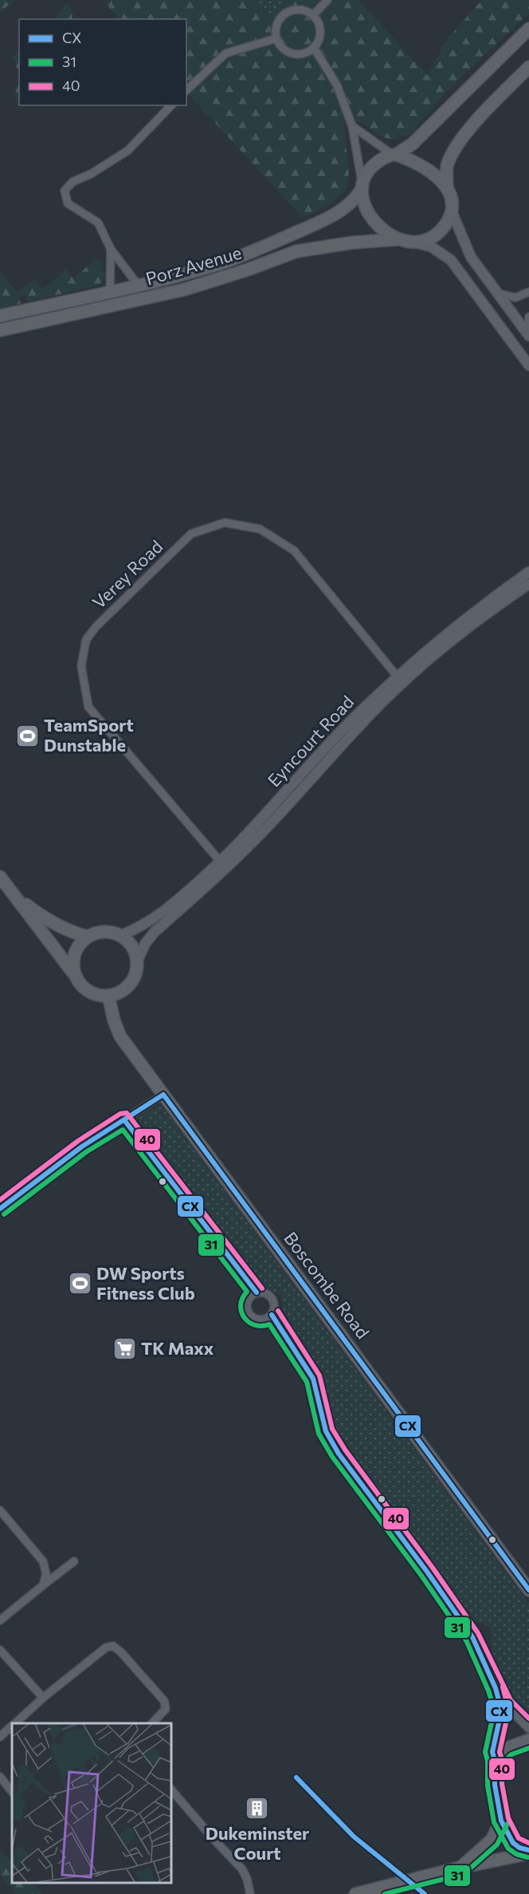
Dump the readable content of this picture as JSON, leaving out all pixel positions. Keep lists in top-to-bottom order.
{
  "streets": {
    "main road": ["Porz Avenue", "Boscombe Road"],
    "street": ["Verey Road", "Eyncourt Road"]
  },
  "crossings": [
    ["Verey Road", "Eyncourt Road"],
    ["Eyncourt Road", "Boscombe Road"]
  ],
  "places": {
    "sports": ["TeamSport Dunstable", "DW Sports Fitness Club"],
    "supermarket": ["TK Maxx"],
    "building": ["Dukeminster Court"]
  },
  "lines": ["transit line CX", "transit line 40", "transit line 31"],
  "legend": ["CX", "31", "40"]
}
